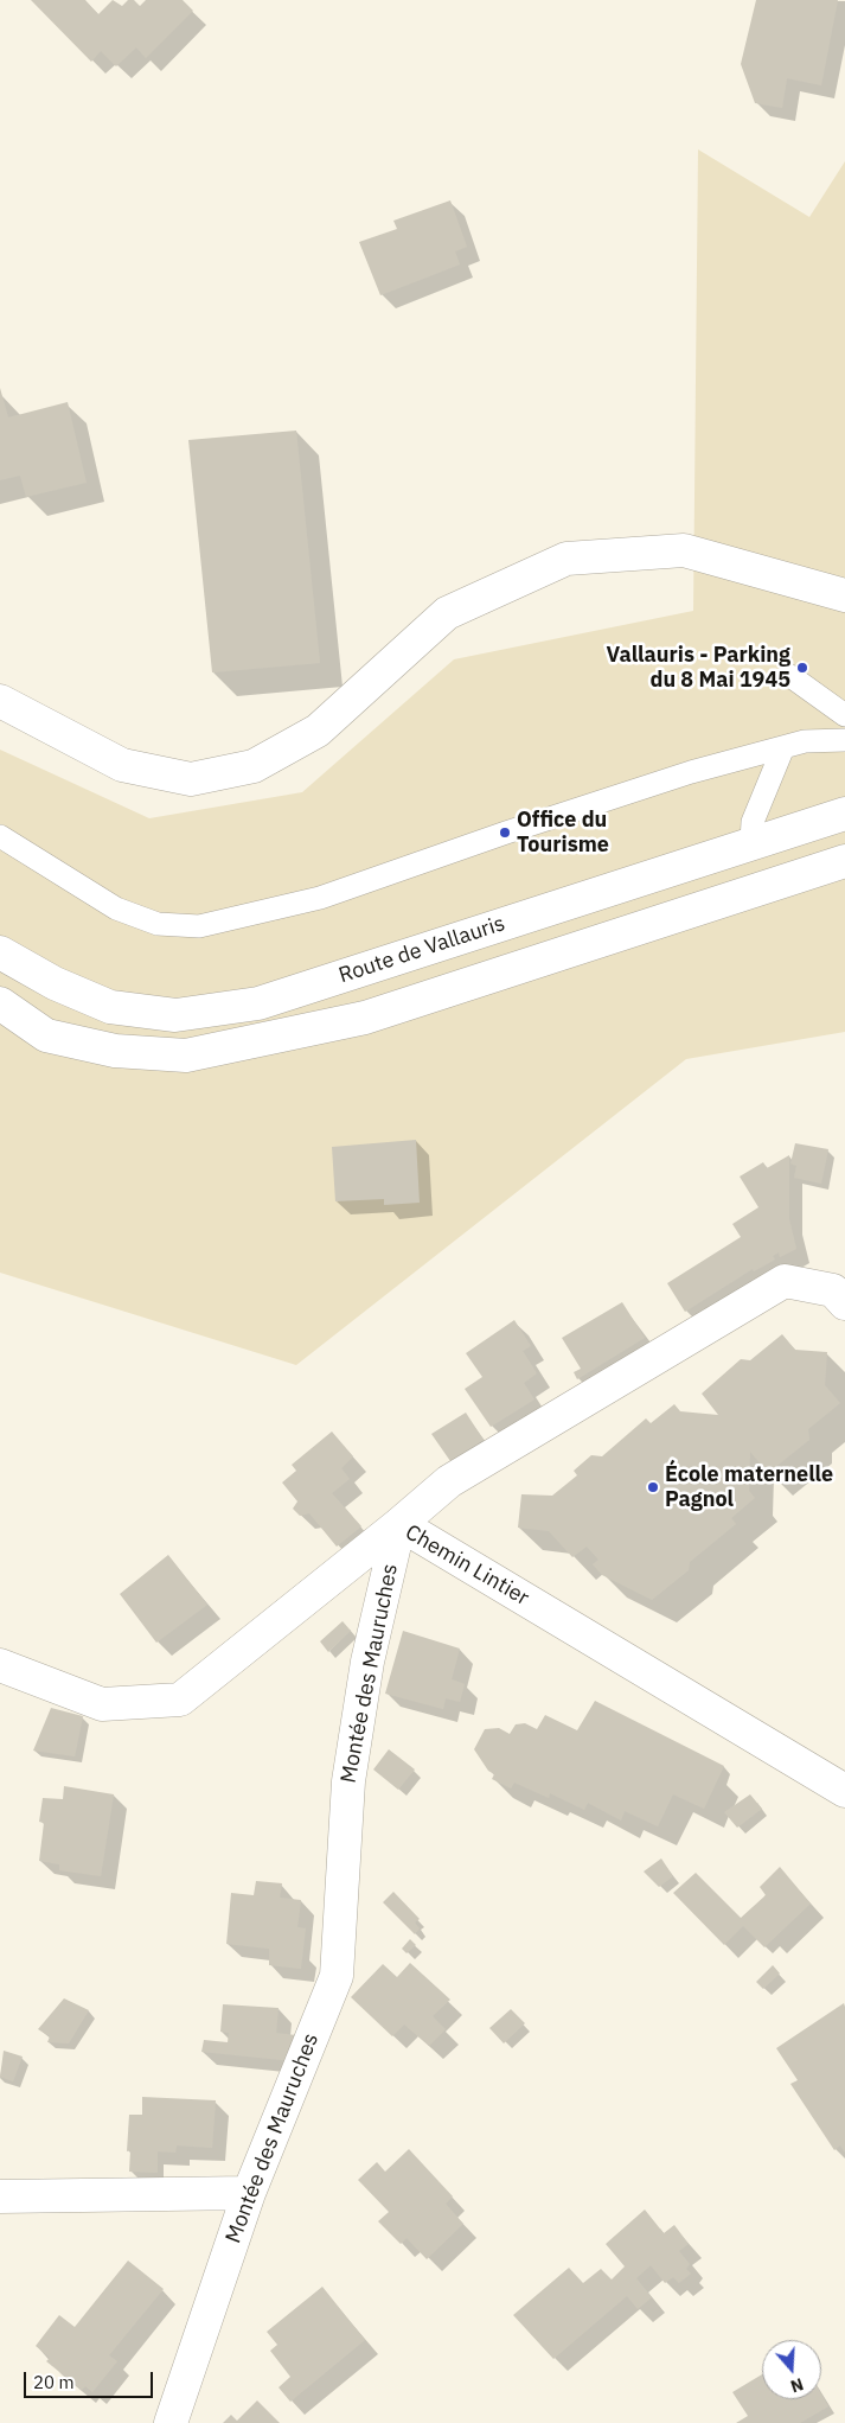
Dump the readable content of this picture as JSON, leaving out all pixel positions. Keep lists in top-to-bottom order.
{
  "streets": {
    "street": ["Route de Vallauris", "Chemin Lintier", "Montée des Mauruches"]
  },
  "crossings": [
    ["Chemin Lintier", "Montée des Mauruches"]
  ],
  "places": ["Vallauris - Parking du 8 Mai 1945", "Office du Tourisme", "École maternelle Pagnol"],
  "scale_bar": "20 m",
  "north": "bottom"
}
